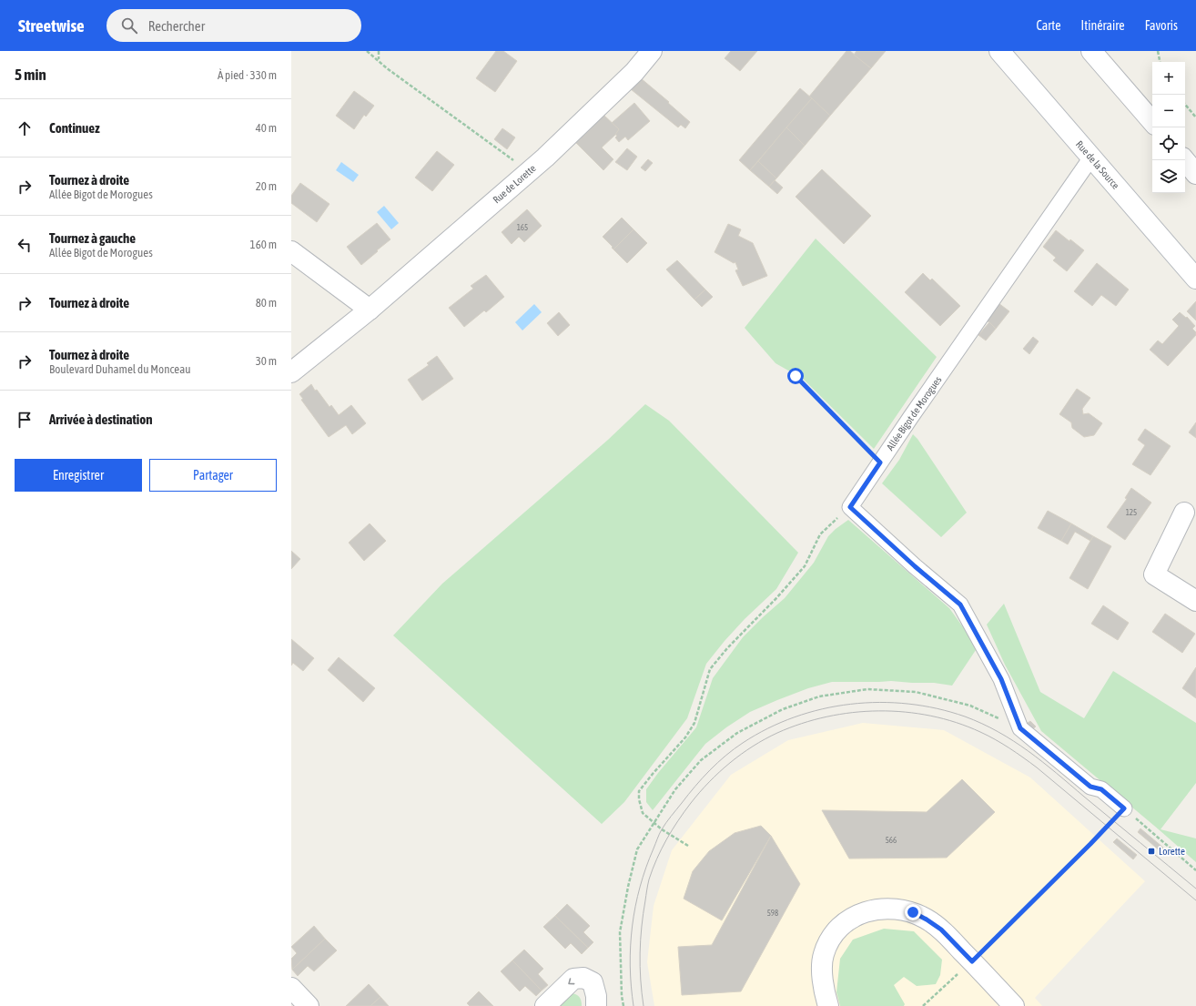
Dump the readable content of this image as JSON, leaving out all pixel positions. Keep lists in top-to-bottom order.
{
  "streets": {
    "street": ["Rue de la Source", "Rue de Lorette", "Allée Bigot de Morogues"]
  },
  "crossings": [
    ["Rue de la Source", "Allée Bigot de Morogues"]
  ],
  "places": {
    "transit": ["Lorette"]
  },
  "house_numbers": [
    "165",
    "125",
    "566",
    "598"
  ],
  "page": {
    "header": "Streetwise",
    "search": "Rechercher",
    "nav": ["Carte", "Itinéraire", "Favoris"],
    "heading": ["5 min", "À pied · 330 m"],
    "map_buttons": ["+", "−"],
    "list": [
      ["Continuez", "40 m"],
      ["Tournez à droite", "Allée Bigot de Morogues", "20 m"],
      ["Tournez à gauche", "Allée Bigot de Morogues", "160 m"],
      ["Tournez à droite", "80 m"],
      ["Tournez à droite", "Boulevard Duhamel du Monceau", "30 m"],
      "Arrivée à destination"
    ],
    "buttons": ["Enregistrer", "Partager"]
  }
}
